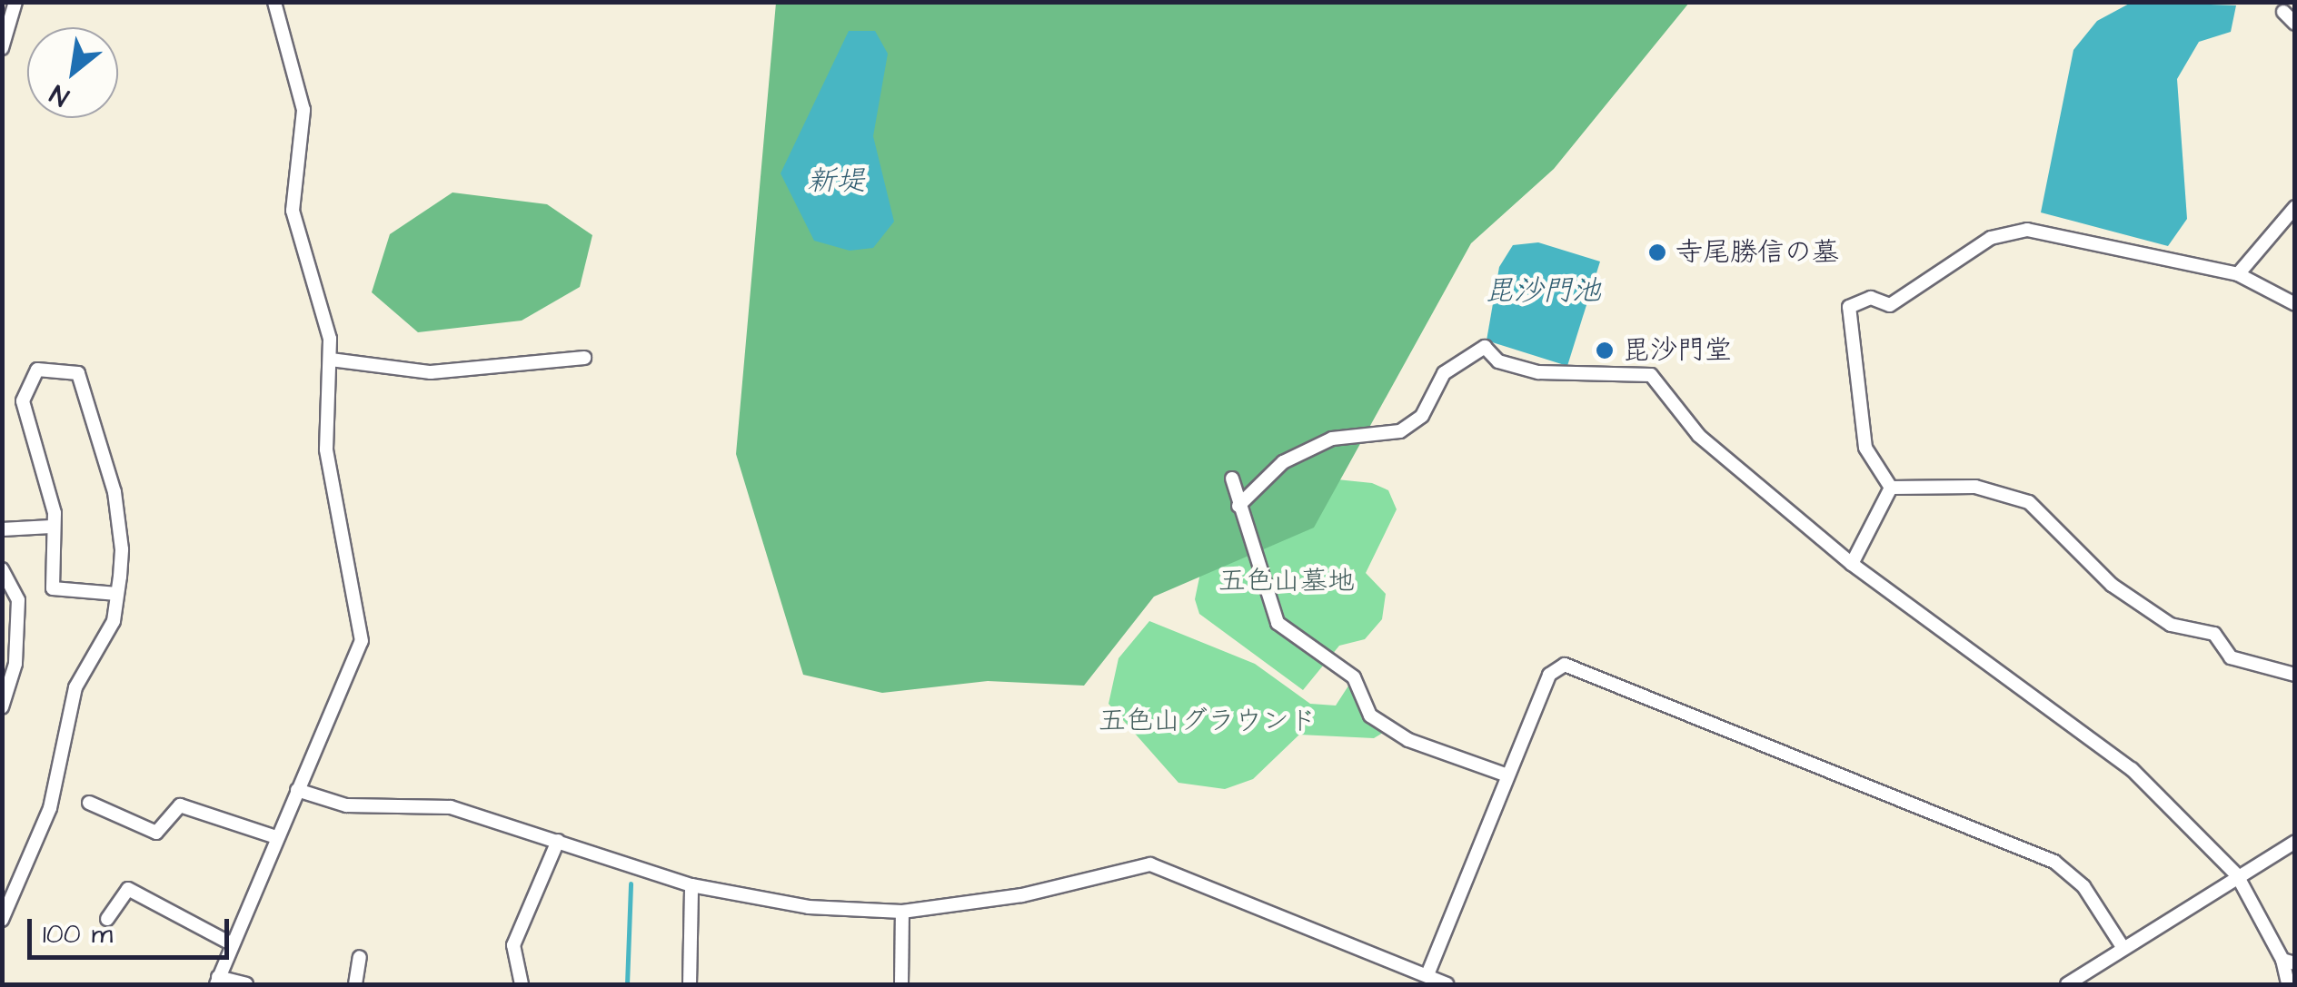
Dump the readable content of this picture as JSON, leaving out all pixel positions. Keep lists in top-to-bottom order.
{
  "water": ["新堤", "毘沙門池"],
  "parks": ["五色山墓地", "五色山グラウンド"],
  "places": ["寺尾勝信の墓", "毘沙門堂"],
  "scale_bar": "100 m",
  "north": "bottom left"
}
